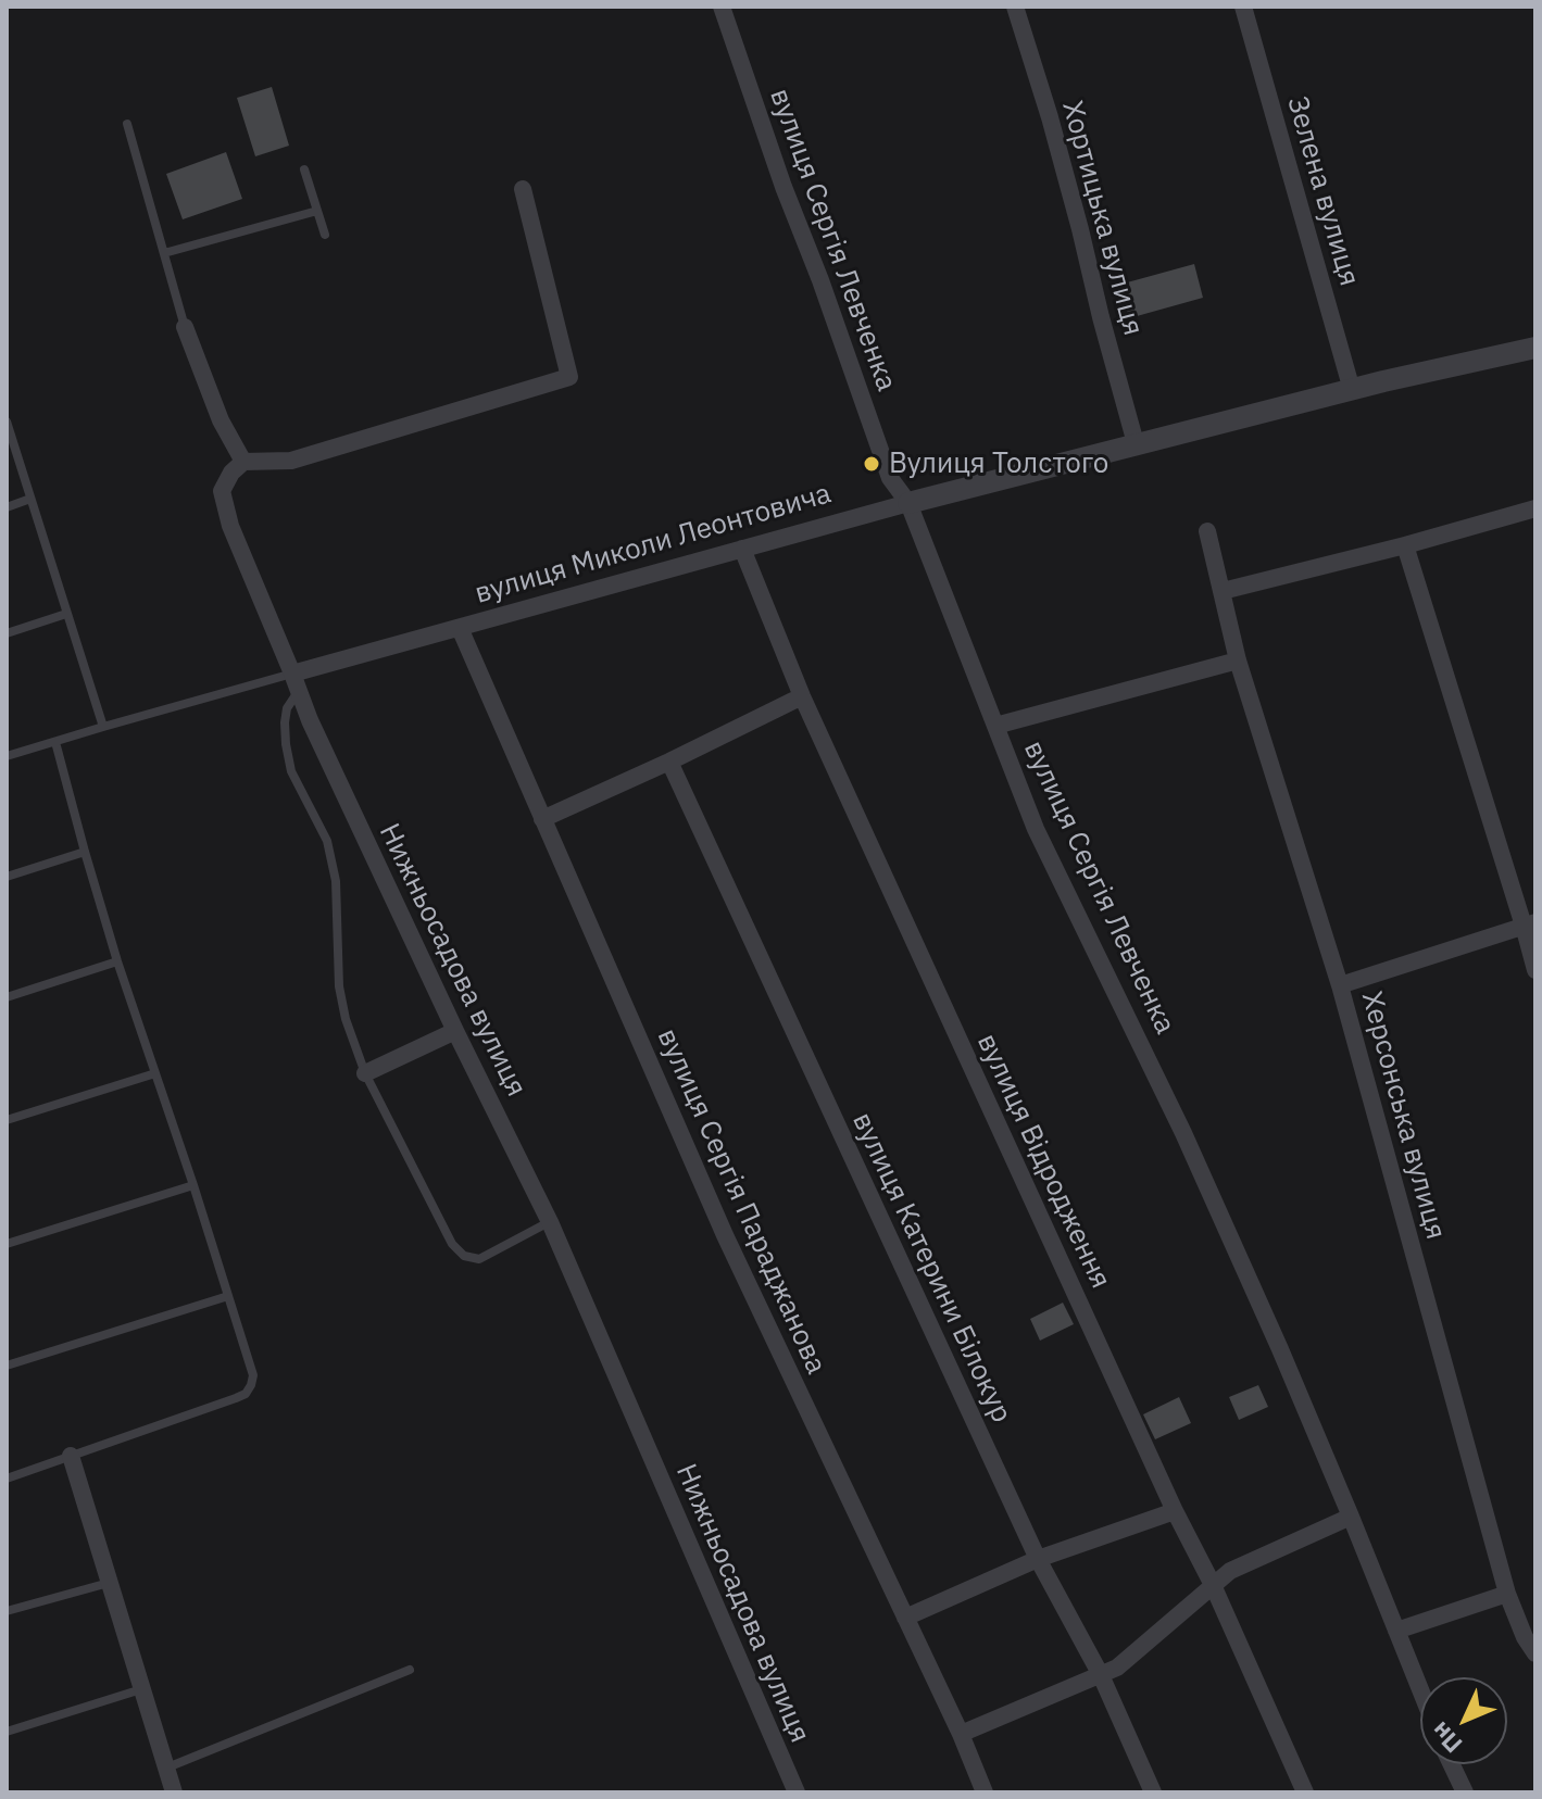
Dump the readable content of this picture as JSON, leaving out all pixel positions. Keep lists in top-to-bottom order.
{
  "streets": {
    "street": [
      "Зелена вулиця",
      "Хортицька вулиця",
      "вулиця Сергія Левченка",
      "вулиця Миколи Леонтовича",
      "Нижньосадова вулиця",
      "Херсонська вулиця",
      "вулиця Відродження",
      "вулиця Сергія Параджанова",
      "вулиця Катерини Білокур"
    ]
  },
  "crossings": [
    ["Зелена вулиця", "вулиця Миколи Леонтовича"],
    ["Хортицька вулиця", "вулиця Миколи Леонтовича"],
    ["вулиця Сергія Левченка", "вулиця Миколи Леонтовича"],
    ["вулиця Миколи Леонтовича", "Нижньосадова вулиця"],
    ["вулиця Миколи Леонтовича", "вулиця Відродження"],
    ["вулиця Миколи Леонтовича", "вулиця Сергія Параджанова"]
  ],
  "places": ["Вулиця Толстого"],
  "north": "bottom left"
}
